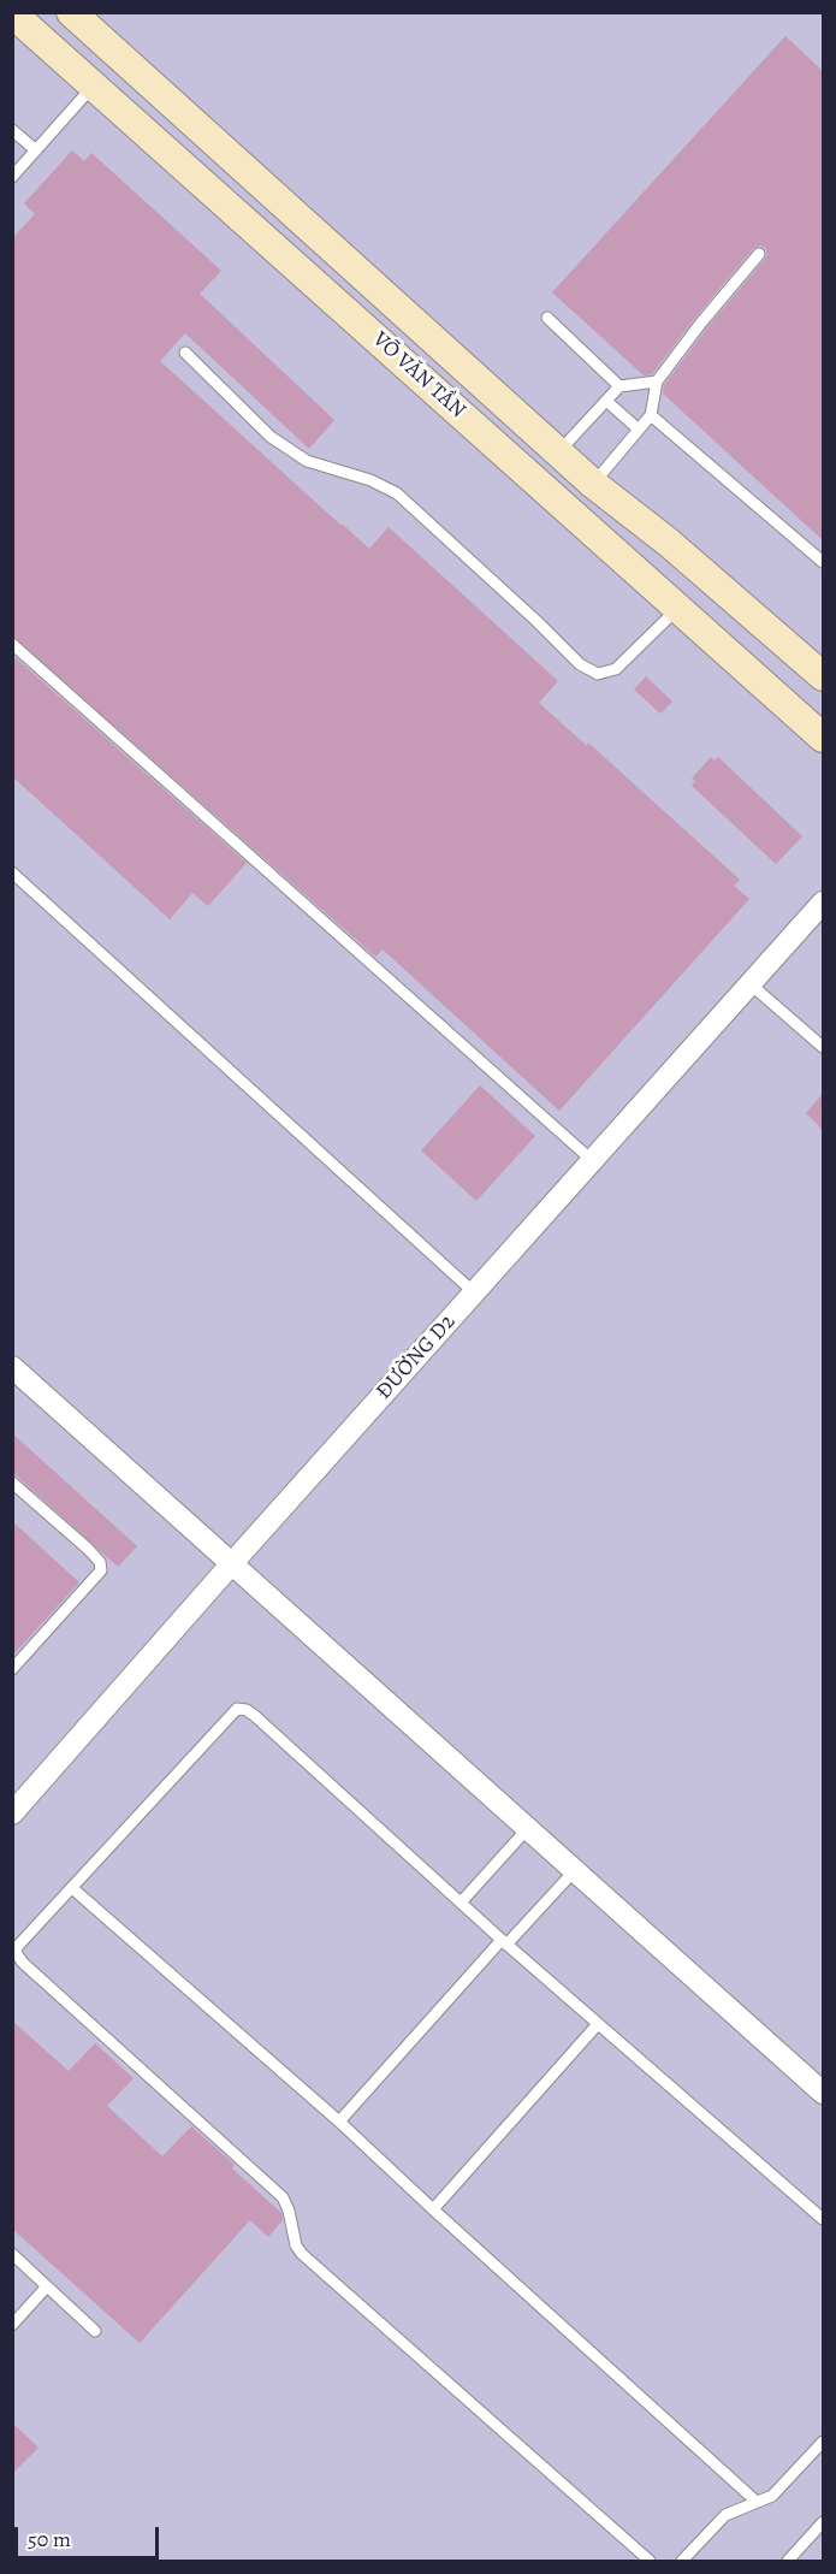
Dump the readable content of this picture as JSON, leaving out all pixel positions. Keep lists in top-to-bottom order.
{
  "streets": {
    "street": ["VÕ VĂN TẦN", "ĐƯỜNG D2"]
  },
  "scale_bar": "50 m"
}
